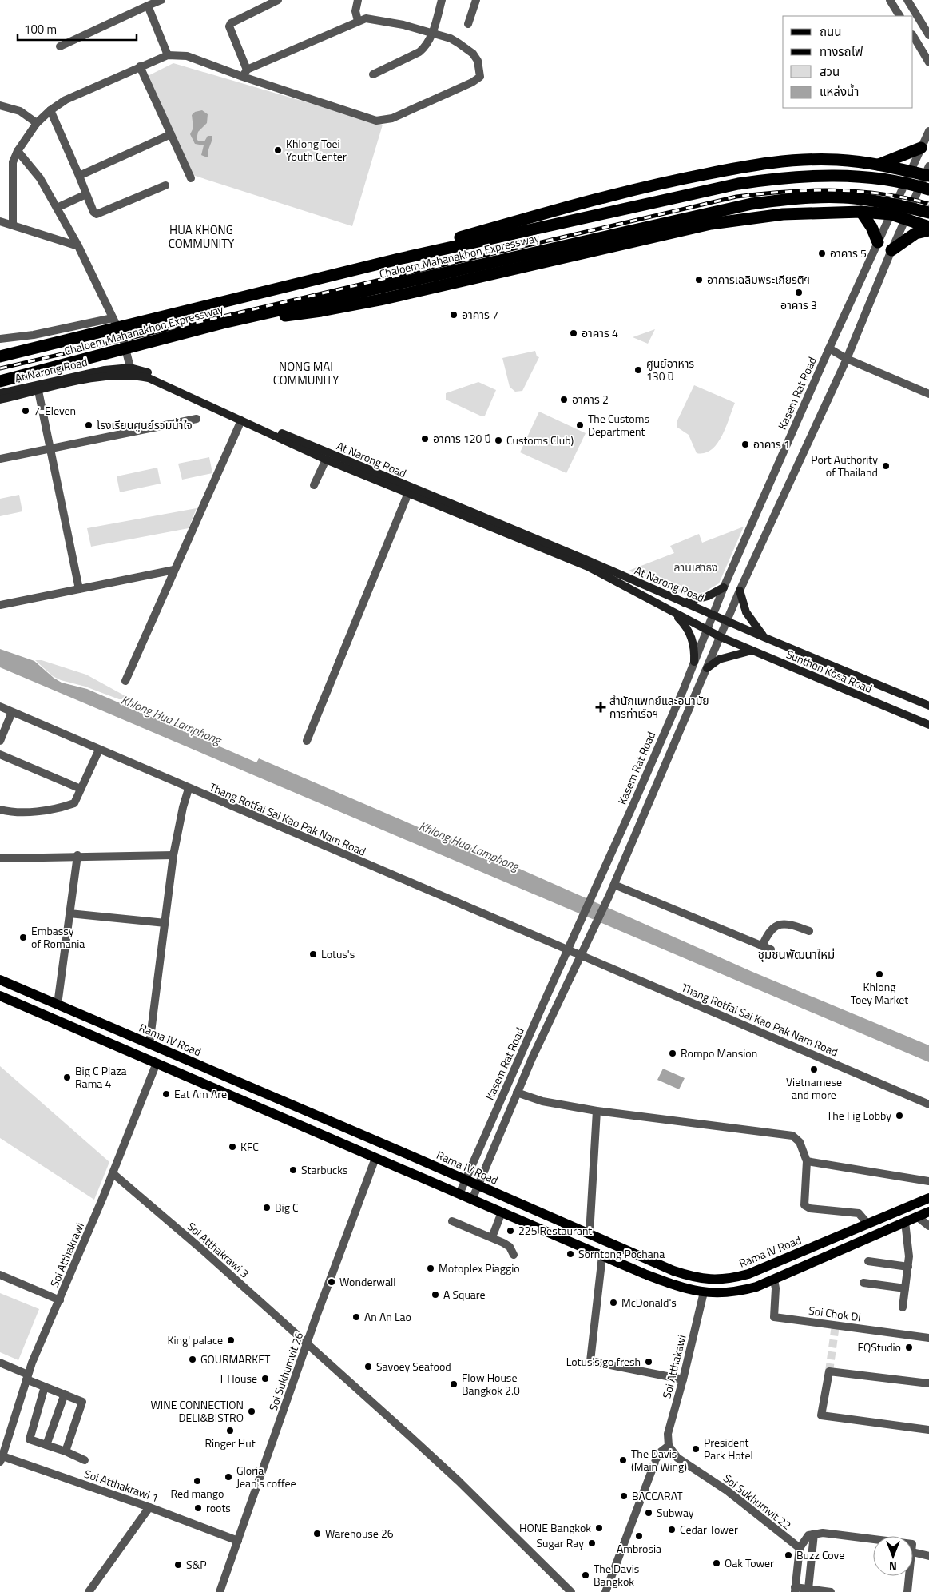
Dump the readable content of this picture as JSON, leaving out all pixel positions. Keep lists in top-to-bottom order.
{
  "streets": {
    "highway": ["Chaloem Mahanakhon Expressway"],
    "main road": ["At Narong Road", "Sunthon Kosa Road", "Rama IV Road"],
    "street": [
      "Kasem Rat Road",
      "Thang Rotfai Sai Kao Pak Nam Road",
      "Soi Atthakrawi 3",
      "Soi Atthakrawi",
      "Soi Chok Di",
      "Soi Atthakawi",
      "Soi Sukhumvit 26",
      "Soi Atthakrawi 1",
      "Soi Sukhumvit 22"
    ]
  },
  "crossings": [
    ["At Narong Road", "Kasem Rat Road"],
    ["At Narong Road", "Sunthon Kosa Road"],
    ["Kasem Rat Road", "Sunthon Kosa Road"],
    ["Kasem Rat Road", "Thang Rotfai Sai Kao Pak Nam Road"],
    ["Kasem Rat Road", "Rama IV Road"],
    ["Soi Atthakrawi 3", "Soi Atthakrawi"],
    ["Soi Atthakrawi 3", "Soi Sukhumvit 26"],
    ["Soi Atthakrawi", "Soi Atthakrawi 1"],
    ["Soi Atthakawi", "Soi Sukhumvit 22"],
    ["Soi Sukhumvit 26", "Soi Atthakrawi 1"]
  ],
  "districts": ["HUA KHONG COMMUNITY", "NONG MAI COMMUNITY", "ชุมชนพัฒนาใหม่"],
  "water": ["Khlong Hua Lamphong"],
  "parks": ["ลานเสาธง"],
  "places": {
    "other": [
      "Khlong Toei Youth Center",
      "อาคาร 5",
      "อาคารเฉลิมพระเกียรติฯ",
      "อาคาร 3",
      "อาคาร 7",
      "อาคาร 4",
      "ศูนย์อาหาร 130 ปี",
      "อาคาร 2",
      "7-Eleven",
      "โรงเรียนศูนย์รวมน้ำใจ",
      "The Customs Department",
      "อาคาร 120 ปี",
      "Customs Club)",
      "อาคาร 1",
      "Port Authority of Thailand",
      "Embassy of Romania",
      "Lotus's",
      "Khlong Toey Market",
      "Rompo Mansion",
      "Vietnamese and more",
      "Big C Plaza Rama 4",
      "Eat Am Are",
      "The Fig Lobby",
      "KFC",
      "Starbucks",
      "Big C",
      "225 Restaurant",
      "Sorntong Pochana",
      "Motoplex Piaggio",
      "Wonderwall",
      "A Square",
      "McDonald's",
      "An An Lao",
      "King' palace",
      "EQStudio",
      "GOURMARKET",
      "Lotus's go fresh",
      "Savoey Seafood",
      "T House",
      "Flow House Bangkok 2.0",
      "WINE CONNECTION DELI&BISTRO",
      "Ringer Hut",
      "President Park Hotel",
      "The Davis (Main Wing)",
      "Gloria Jean's coffee",
      "Red mango",
      "BACCARAT",
      "roots",
      "Subway",
      "HONE Bangkok",
      "Cedar Tower",
      "Warehouse 26",
      "Ambrosia",
      "Sugar Ray",
      "Buzz Cove",
      "Oak Tower",
      "S&P",
      "The Davis Bangkok"
    ],
    "health": ["สำนักแพทย์และอนามัย การท่าเรือฯ"]
  },
  "legend": [
    "ถนน",
    "ทางรถไฟ",
    "สวน",
    "แหล่งน้ำ"
  ],
  "scale_bar": "100 m",
  "north": "bottom"
}
